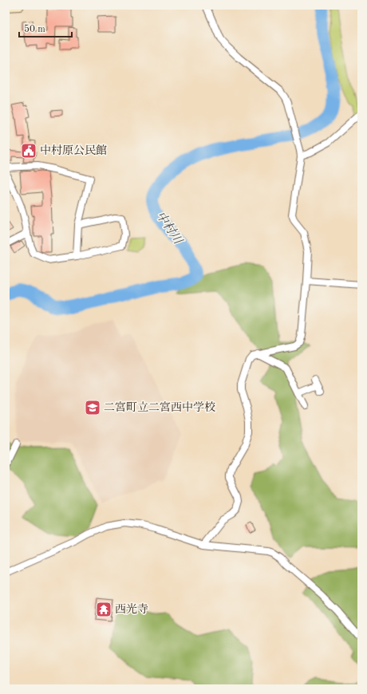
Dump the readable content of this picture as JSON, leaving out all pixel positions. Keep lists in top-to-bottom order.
{
  "water": ["中村川"],
  "places": {
    "public building": ["中村原公民館"],
    "school or university": ["二宮町立二宮西中学校"],
    "temple": ["西光寺"]
  },
  "scale_bar": "50 m"
}
